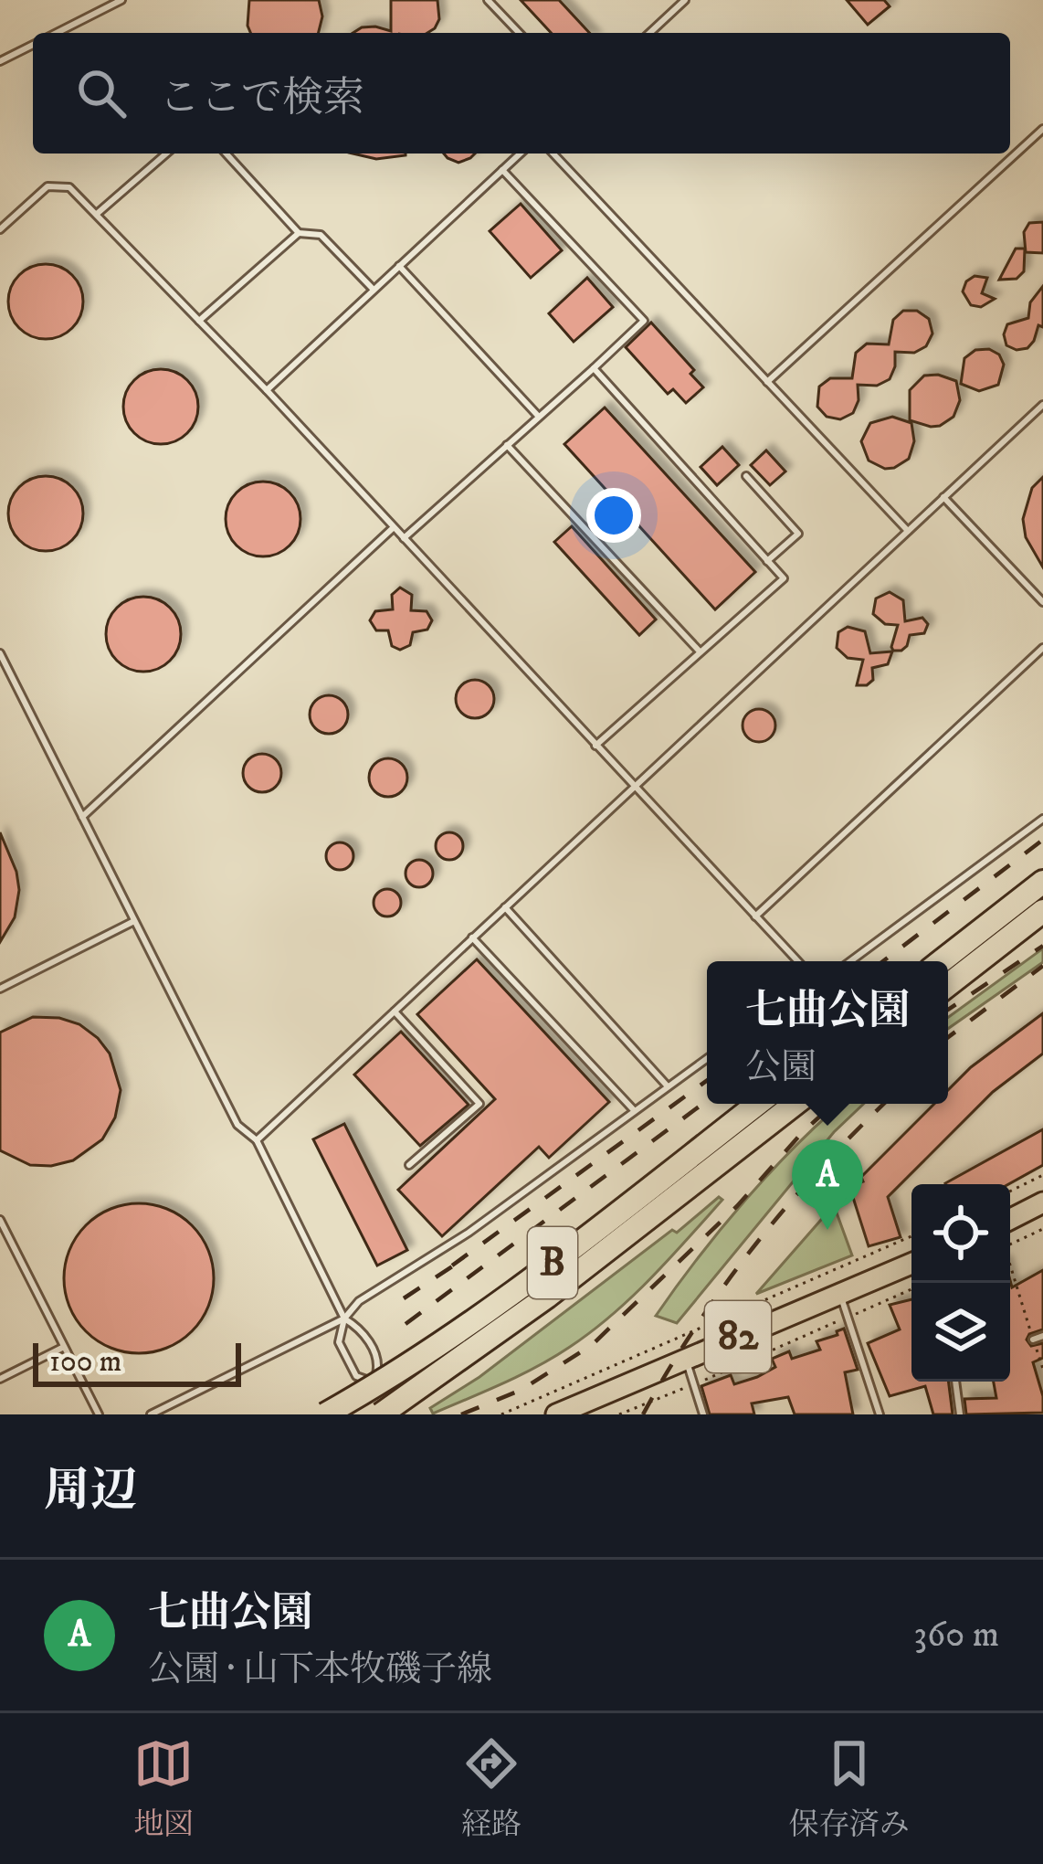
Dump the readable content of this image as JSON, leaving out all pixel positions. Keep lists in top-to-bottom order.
{
  "streets": {
    "highway": ["B"],
    "main road": ["82"]
  },
  "scale_bar": "100 m",
  "page": {
    "search": "ここで検索",
    "popup": ["七曲公園", "公園"],
    "pins": "A",
    "scale": "100 m",
    "heading": "周辺",
    "list": [
      {
        "mark": "A",
        "name": "七曲公園",
        "note": "公園 · 山下本牧磯子線",
        "value": "360 m"
      }
    ],
    "nav": ["地図", "経路", "保存済み"]
  }
}
